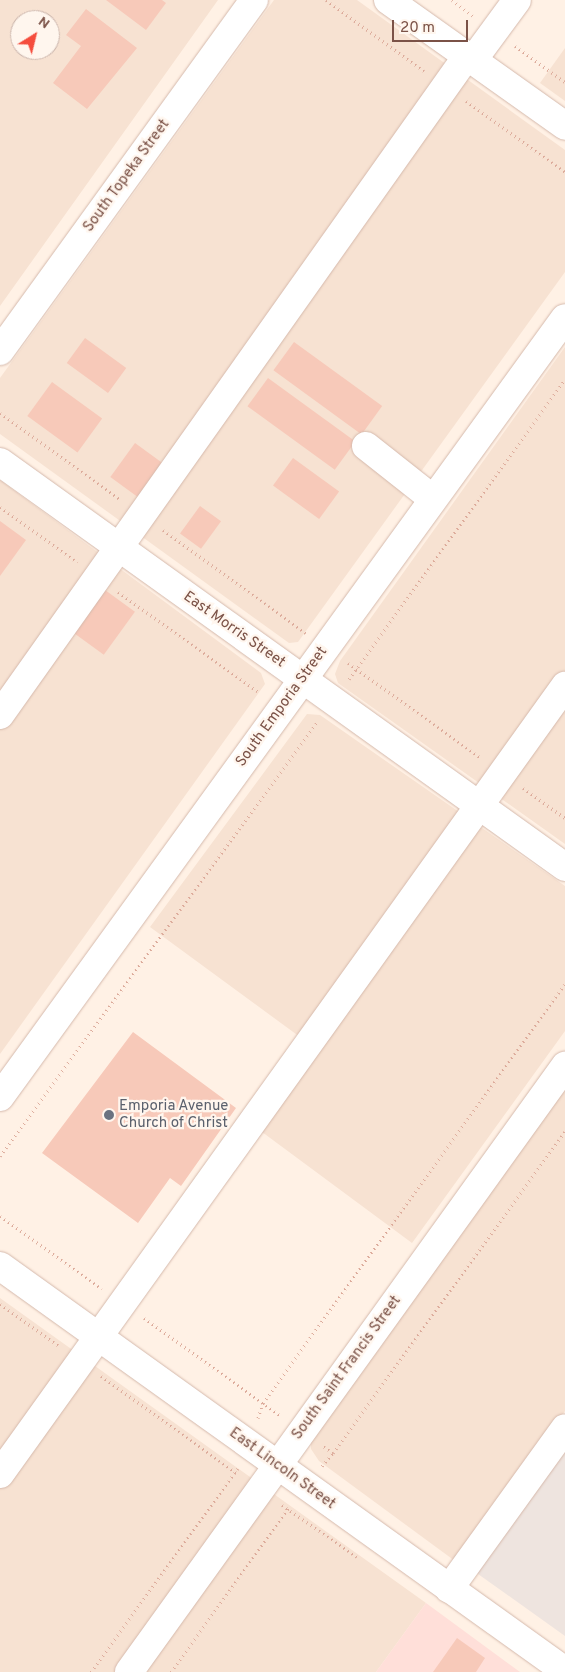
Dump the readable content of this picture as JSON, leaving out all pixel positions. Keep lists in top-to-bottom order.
{
  "streets": {
    "street": [
      "South Topeka Street",
      "East Morris Street",
      "South Emporia Street",
      "South Saint Francis Street",
      "East Lincoln Street"
    ]
  },
  "crossings": [
    ["East Morris Street", "South Emporia Street"],
    ["South Saint Francis Street", "East Lincoln Street"]
  ],
  "places": ["Emporia Avenue Church of Christ"],
  "scale_bar": "20 m",
  "north": "top right"
}
